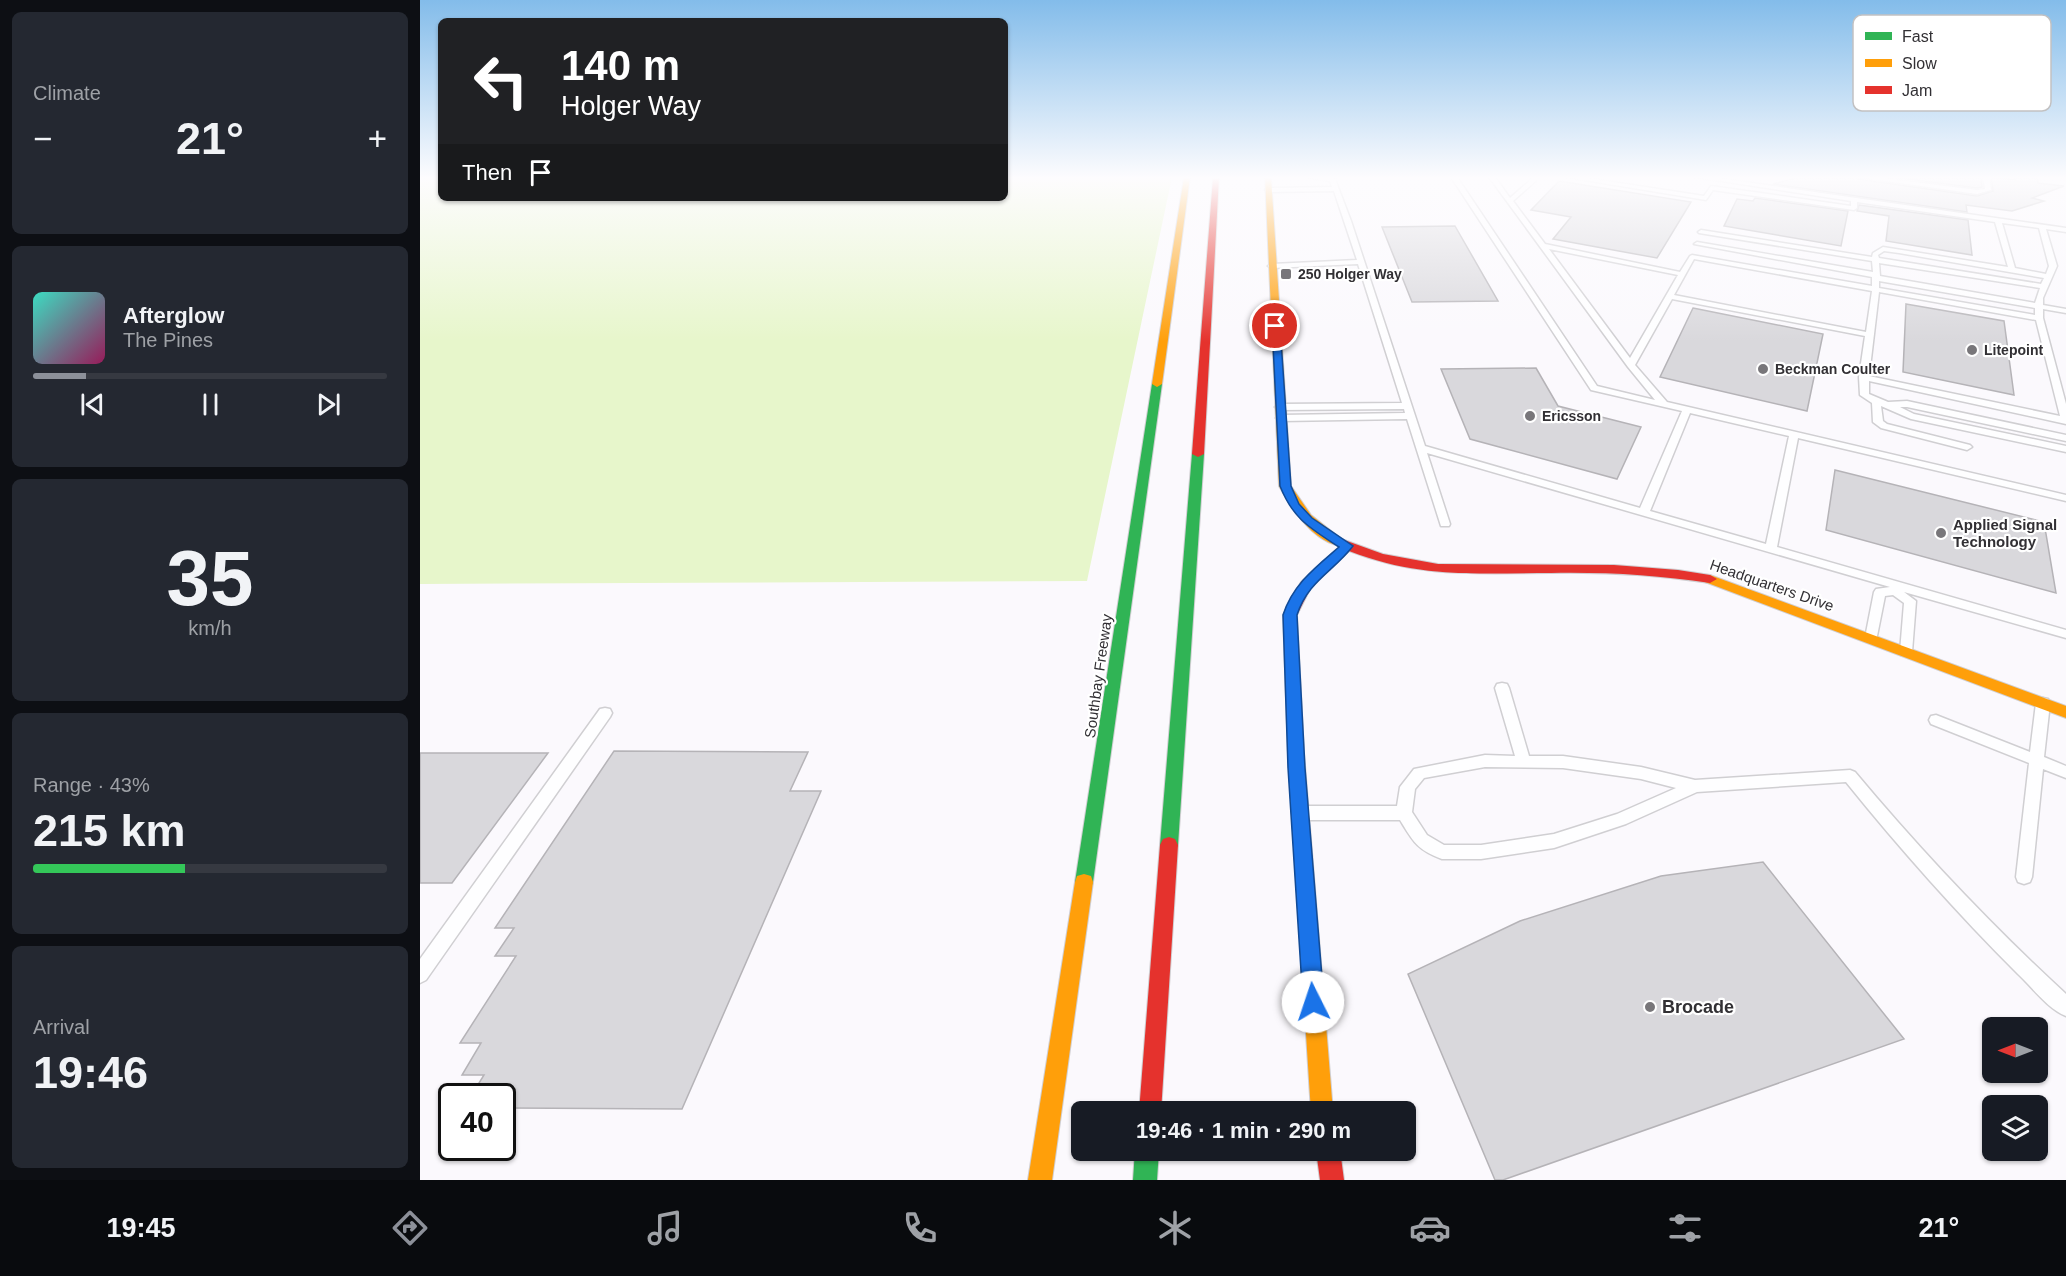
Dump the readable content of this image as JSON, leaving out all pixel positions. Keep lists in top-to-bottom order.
{
  "streets": {
    "main road": ["Headquarters Drive", "Southbay Freeway"]
  },
  "places": {
    "transit": ["250 Holger Way"],
    "other": [
      "Litepoint",
      "Beckman Coulter",
      "Ericsson",
      "Applied Signal Technology",
      "Brocade"
    ]
  },
  "legend": ["Fast", "Slow", "Jam"],
  "north": "left",
  "page": {
    "tile": [
      "Climate",
      ["35", "km/h"],
      ["Range · 43%", "215 km"],
      ["Arrival", "19:46"]
    ],
    "turn": ["140 m", "Holger Way"],
    "heat": ["−", "21°", "+"],
    "then": "Then",
    "song": ["Afterglow", "The Pines"],
    "limit": "40",
    "trip": "19:46 · 1 min · 290 m",
    "tabs": ["19:45", "21°"]
  }
}
